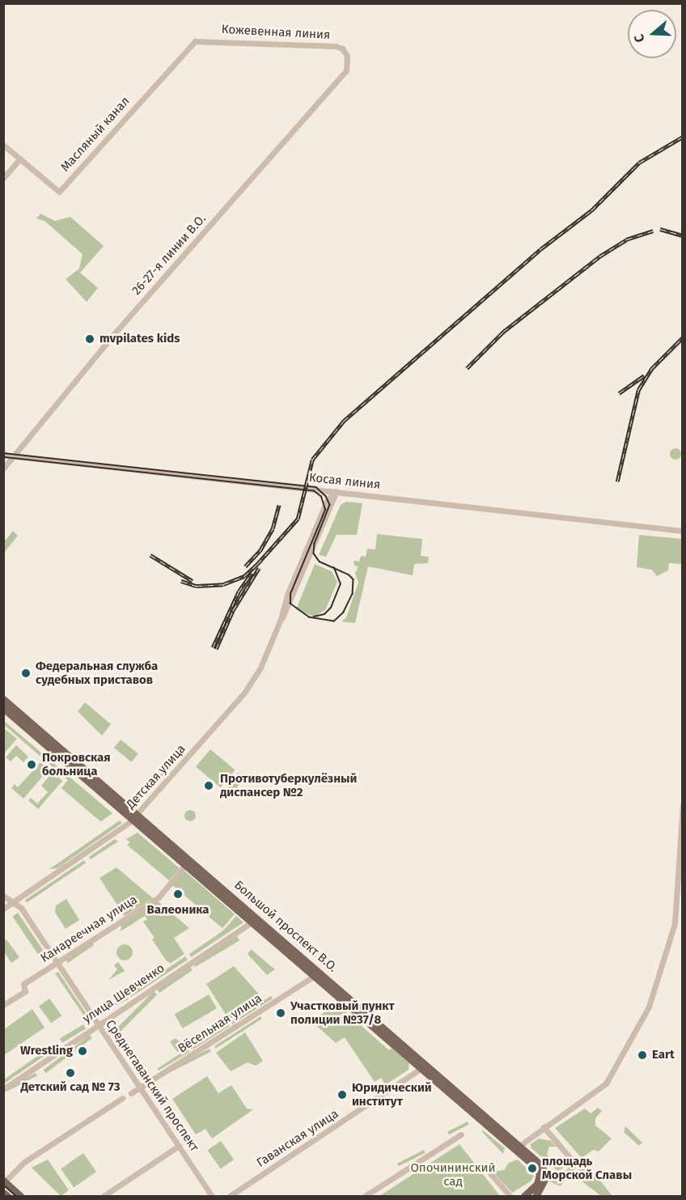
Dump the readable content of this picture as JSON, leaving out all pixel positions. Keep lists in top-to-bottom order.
{
  "streets": {
    "main road": ["Большой проспект В.О."],
    "street": [
      "Кожевенная линия",
      "Масляный канал",
      "26-27-я линии В.О.",
      "Косая линия",
      "Детская улица",
      "Канареечная улица",
      "улица Шевченко",
      "Вёсельная улица",
      "Среднегаванский проспект",
      "Гаванская улица"
    ]
  },
  "crossings": [
    ["Кожевенная линия", "Масляный канал"],
    ["Кожевенная линия", "26-27-я линии В.О."],
    ["26-27-я линии В.О.", "Косая линия"],
    ["Косая линия", "Детская улица"],
    ["Детская улица", "Большой проспект В.О."],
    ["Детская улица", "Среднегаванский проспект"],
    ["Большой проспект В.О.", "Канареечная улица"],
    ["Большой проспект В.О.", "улица Шевченко"],
    ["Большой проспект В.О.", "Вёсельная улица"],
    ["Большой проспект В.О.", "Гаванская улица"],
    ["Канареечная улица", "Среднегаванский проспект"],
    ["улица Шевченко", "Среднегаванский проспект"],
    ["Вёсельная улица", "Среднегаванский проспект"]
  ],
  "parks": ["Опочининский сад"],
  "places": [
    "mvpilates kids",
    "Федеральная служба судебных приставов",
    "Покровская больница",
    "Противотуберкулёзный диспансер №2",
    "Валеоника",
    "Участковый пункт полиции №37/8",
    "Wrestling",
    "Eart",
    "Детский сад № 73",
    "Юридический институт",
    "площадь Морской Славы"
  ],
  "north": "left"
}
